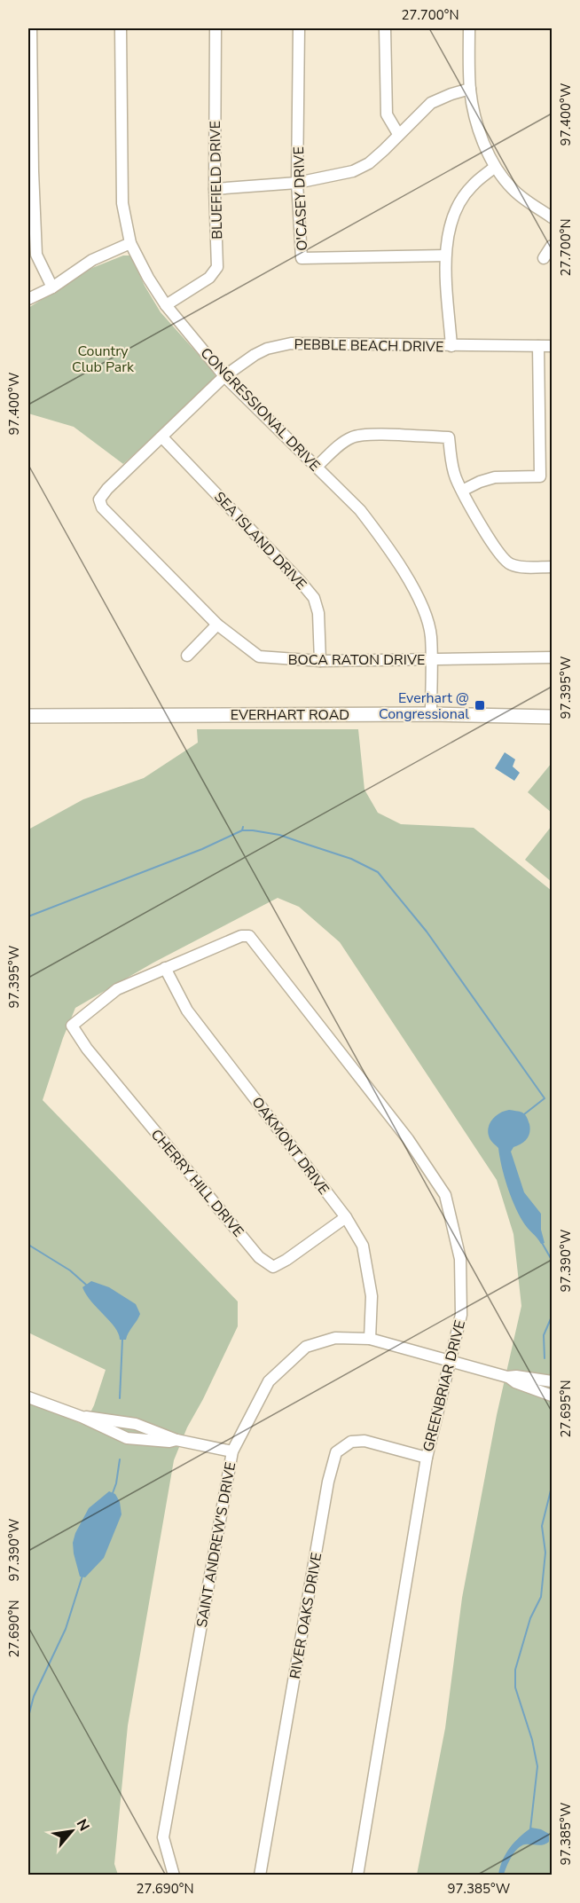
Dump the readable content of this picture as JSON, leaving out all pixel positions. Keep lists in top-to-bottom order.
{
  "streets": {
    "main road": ["EVERHART ROAD"],
    "street": [
      "BLUEFIELD DRIVE",
      "O'CASEY DRIVE",
      "PEBBLE BEACH DRIVE",
      "CONGRESSIONAL DRIVE",
      "SEA ISLAND DRIVE",
      "BOCA RATON DRIVE",
      "OAKMONT DRIVE",
      "CHERRY HILL DRIVE",
      "GREENBRIAR DRIVE",
      "SAINT ANDREW'S DRIVE",
      "RIVER OAKS DRIVE"
    ]
  },
  "crossings": [
    ["BLUEFIELD DRIVE", "CONGRESSIONAL DRIVE"],
    ["PEBBLE BEACH DRIVE", "CONGRESSIONAL DRIVE"],
    ["PEBBLE BEACH DRIVE", "SEA ISLAND DRIVE"],
    ["PEBBLE BEACH DRIVE", "BOCA RATON DRIVE"],
    ["CONGRESSIONAL DRIVE", "BOCA RATON DRIVE"],
    ["CONGRESSIONAL DRIVE", "EVERHART ROAD"],
    ["SEA ISLAND DRIVE", "BOCA RATON DRIVE"],
    ["OAKMONT DRIVE", "CHERRY HILL DRIVE"],
    ["OAKMONT DRIVE", "GREENBRIAR DRIVE"],
    ["OAKMONT DRIVE", "SAINT ANDREW'S DRIVE"],
    ["CHERRY HILL DRIVE", "GREENBRIAR DRIVE"],
    ["GREENBRIAR DRIVE", "SAINT ANDREW'S DRIVE"],
    ["GREENBRIAR DRIVE", "RIVER OAKS DRIVE"]
  ],
  "parks": ["Country Club Park"],
  "places": {
    "transit": ["Everhart @ Congressional"]
  },
  "north": "top right",
  "coordinates": [
    "27.700°N",
    "97.400°W",
    "97.395°W",
    "97.390°W",
    "27.695°N",
    "27.690°N",
    "97.385°W"
  ]
}
